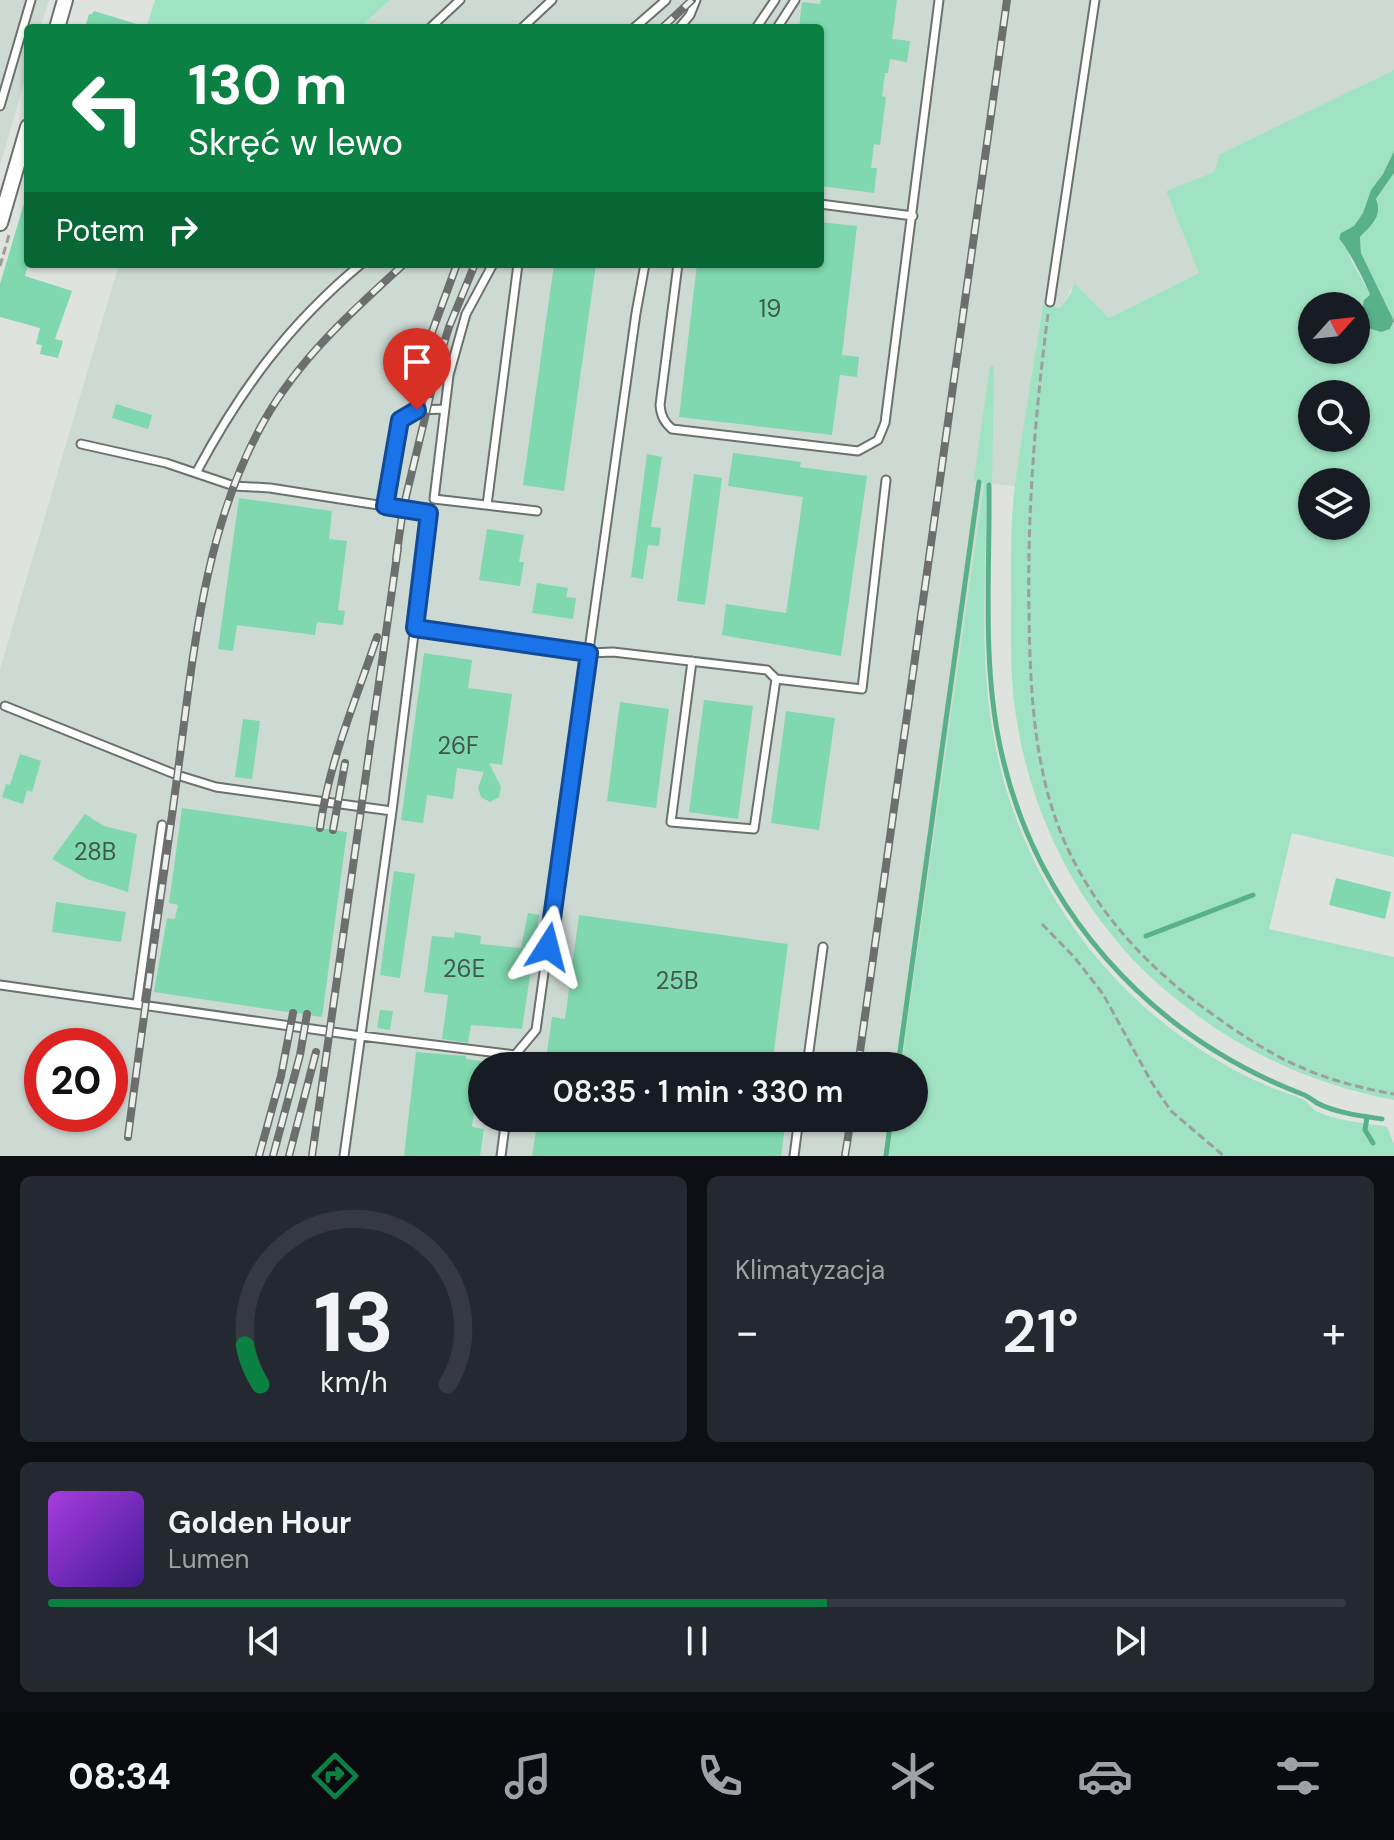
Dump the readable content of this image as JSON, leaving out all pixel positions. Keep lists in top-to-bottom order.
{
  "house_numbers": [
    "19",
    "26F",
    "28B",
    "26E",
    "25B"
  ],
  "north": "top right",
  "page": {
    "turn": ["130 m", "Skręć w lewo"],
    "then": "Potem",
    "limit": "20",
    "trip": "08:35 · 1 min · 330 m",
    "tile": "Klimatyzacja",
    "heat": ["−", "21°", "+"],
    "song": ["Golden Hour", "Lumen"],
    "tabs": "08:34",
    "gauge": ["13", "km/h"]
  }
}
